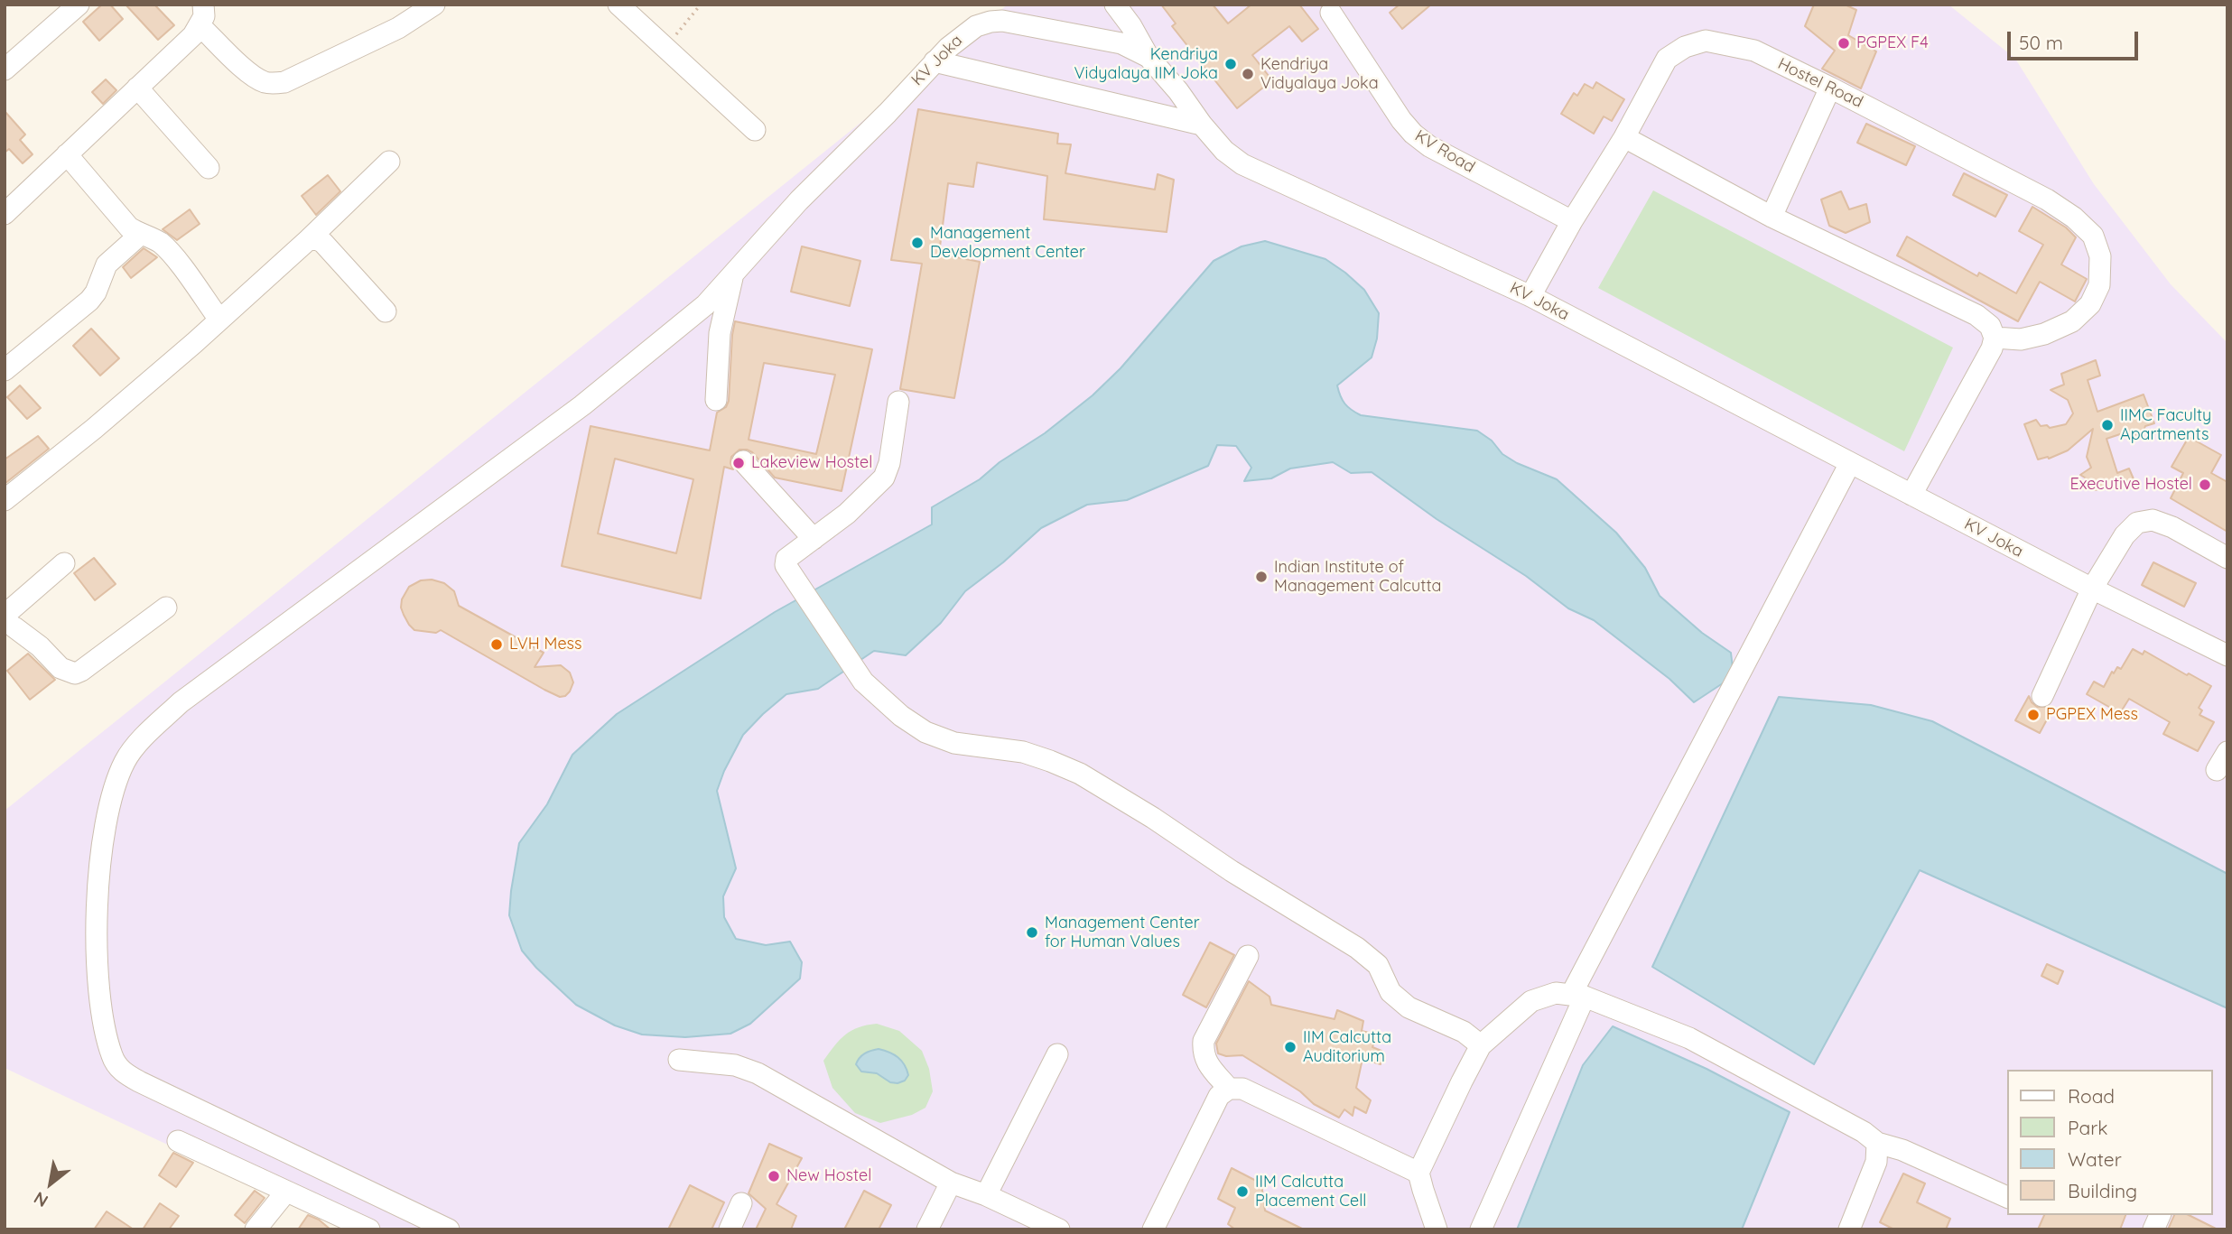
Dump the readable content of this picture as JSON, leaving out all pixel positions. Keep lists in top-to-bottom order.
{
  "streets": {
    "street": ["KV Joka", "Hostel Road", "KV Road"]
  },
  "crossings": [
    ["KV Joka", "Hostel Road"],
    ["Hostel Road", "KV Road"]
  ],
  "places": [
    "PGPEX F4",
    "Kendriya Vidyalaya IIM Joka",
    "Kendriya Vidyalaya Joka",
    "Management Development Center",
    "IIMC Faculty Apartments",
    "Lakeview Hostel",
    "Executive Hostel",
    "Indian Institute of Management Calcutta",
    "LVH Mess",
    "PGPEX Mess",
    "Management Center for Human Values",
    "IIM Calcutta Auditorium",
    "New Hostel",
    "IIM Calcutta Placement Cell"
  ],
  "legend": [
    "Road",
    "Park",
    "Water",
    "Building"
  ],
  "scale_bar": "50 m",
  "north": "bottom left"
}
